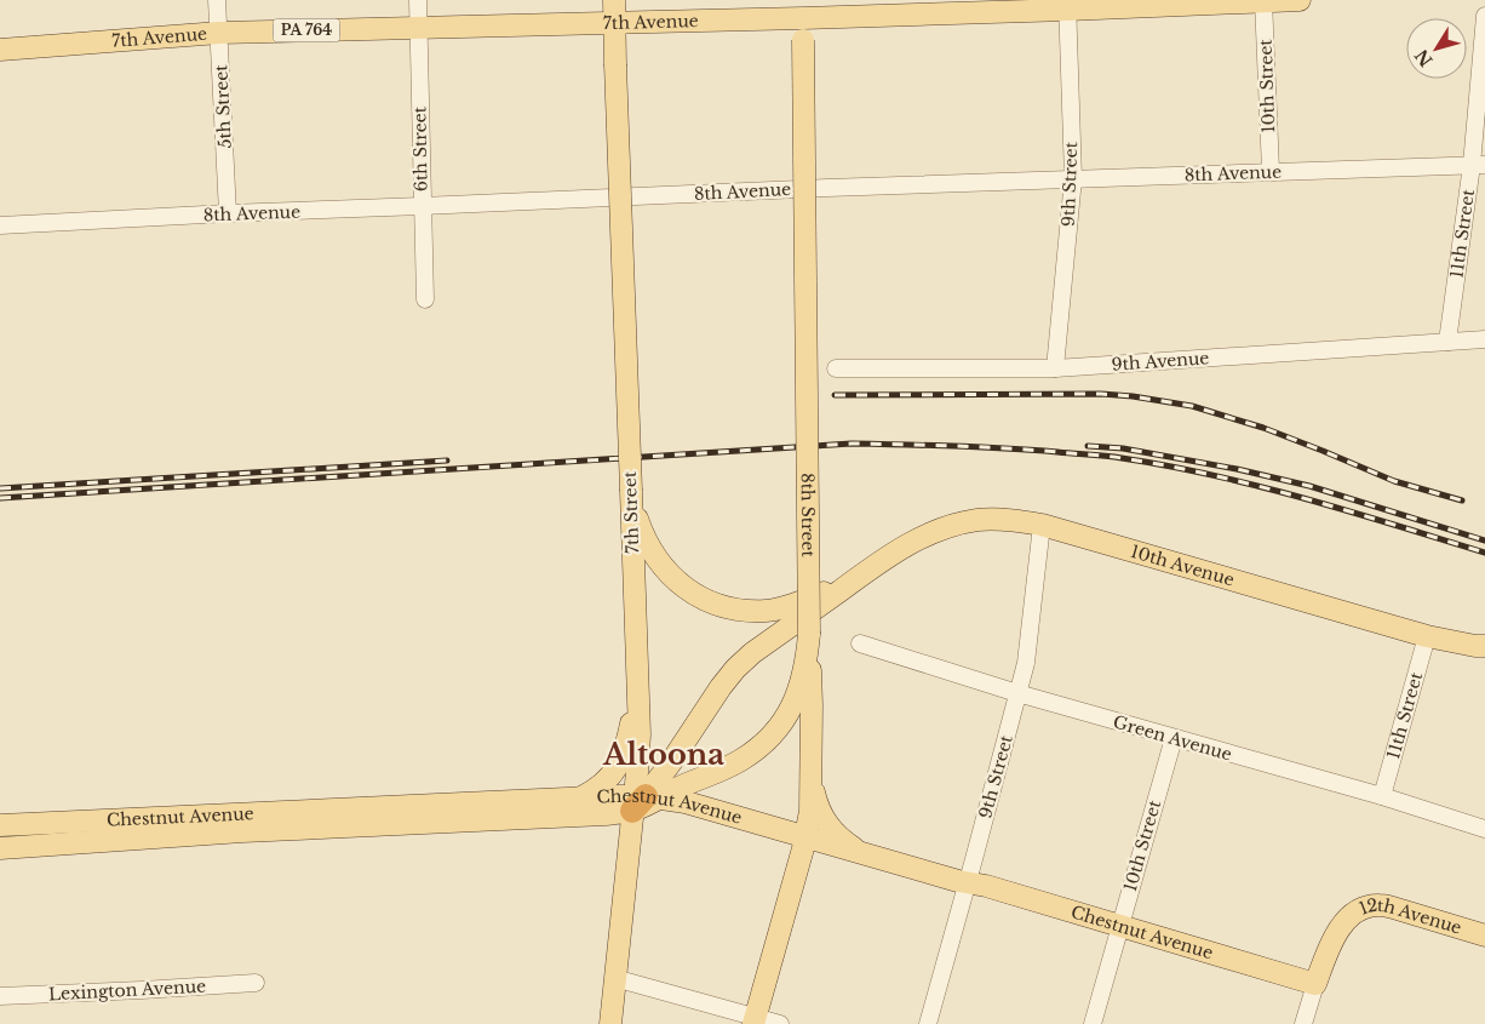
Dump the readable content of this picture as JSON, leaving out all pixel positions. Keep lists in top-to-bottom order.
{
  "streets": {
    "main road": [
      "7th Avenue",
      "PA 764",
      "7th Street",
      "8th Street",
      "10th Avenue",
      "Chestnut Avenue",
      "12th Avenue"
    ],
    "street": [
      "10th Street",
      "5th Street",
      "6th Street",
      "8th Avenue",
      "9th Street",
      "11th Street",
      "9th Avenue",
      "Green Avenue",
      "Lexington Avenue"
    ]
  },
  "crossings": [
    ["7th Avenue", "10th Street"],
    ["7th Avenue", "5th Street"],
    ["7th Avenue", "6th Street"],
    ["7th Avenue", "9th Street"],
    ["7th Avenue", "7th Street"],
    ["7th Avenue", "8th Street"],
    ["10th Street", "8th Avenue"],
    ["10th Street", "Green Avenue"],
    ["10th Street", "Chestnut Avenue"],
    ["5th Street", "8th Avenue"],
    ["6th Street", "8th Avenue"],
    ["8th Avenue", "9th Street"],
    ["8th Avenue", "11th Street"],
    ["9th Street", "9th Avenue"],
    ["9th Street", "10th Avenue"],
    ["9th Street", "Green Avenue"],
    ["9th Street", "Chestnut Avenue"],
    ["11th Street", "9th Avenue"],
    ["11th Street", "10th Avenue"],
    ["11th Street", "Green Avenue"],
    ["7th Street", "Chestnut Avenue"],
    ["8th Street", "Chestnut Avenue"],
    ["Chestnut Avenue", "12th Avenue"]
  ],
  "districts": ["Altoona"],
  "north": "bottom left"
}
